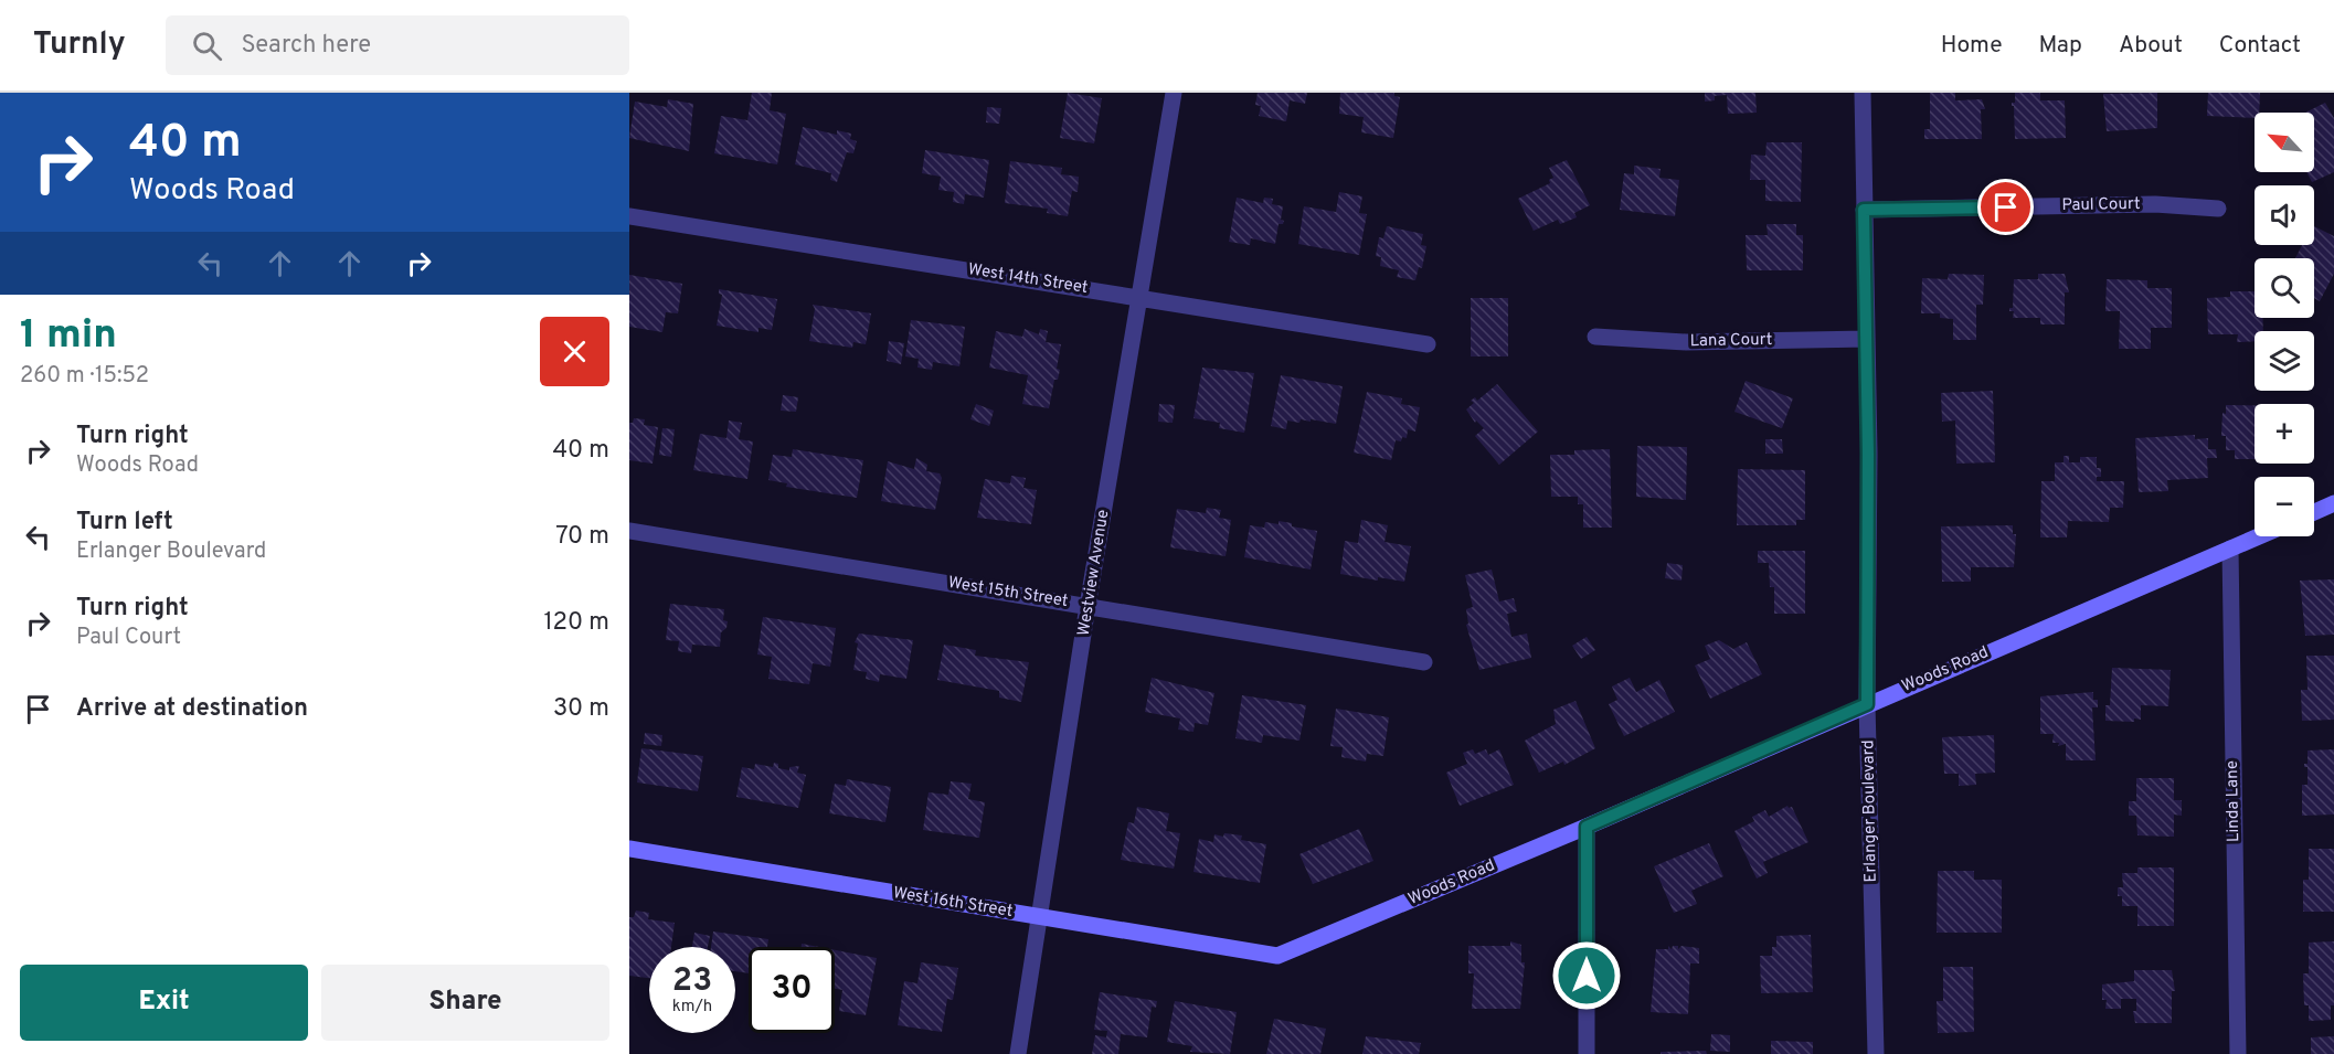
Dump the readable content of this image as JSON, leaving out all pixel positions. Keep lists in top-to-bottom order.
{
  "streets": {
    "street": [
      "Paul Court",
      "West 14th Street",
      "Lana Court",
      "Westview Avenue",
      "West 15th Street",
      "Woods Road",
      "Linda Lane",
      "Erlanger Boulevard",
      "West 16th Street"
    ]
  },
  "crossings": [
    ["Paul Court", "Erlanger Boulevard"],
    ["West 14th Street", "Westview Avenue"],
    ["Lana Court", "Erlanger Boulevard"],
    ["Westview Avenue", "West 15th Street"],
    ["Westview Avenue", "West 16th Street"],
    ["Woods Road", "Linda Lane"],
    ["Woods Road", "Erlanger Boulevard"],
    ["Woods Road", "West 16th Street"]
  ],
  "north": "top left",
  "page": {
    "header": "Turnly",
    "search": "Search here",
    "nav": [
      "Home",
      "Map",
      "About",
      "Contact"
    ],
    "turn": ["40 m", "Woods Road"],
    "map_buttons": ["+", "−"],
    "heading": ["1 min", "260 m · 15:52"],
    "list": [
      {
        "name": "Turn right",
        "note": "Woods Road",
        "value": "40 m"
      },
      {
        "name": "Turn left",
        "note": "Erlanger Boulevard",
        "value": "70 m"
      },
      {
        "name": "Turn right",
        "note": "Paul Court",
        "value": "120 m"
      },
      {
        "name": "Arrive at destination",
        "value": "30 m"
      }
    ],
    "speed": "23 km/h",
    "limit": "30",
    "buttons": ["Exit", "Share"]
  }
}
